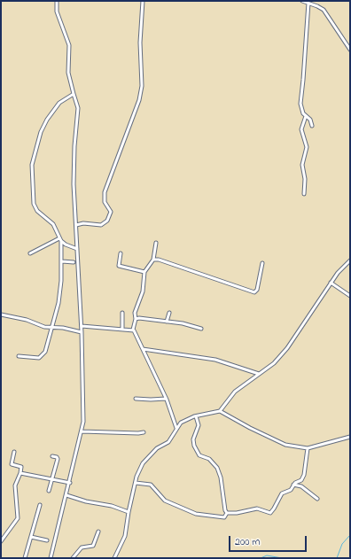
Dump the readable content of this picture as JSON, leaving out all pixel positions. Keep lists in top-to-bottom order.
{
  "scale_bar": "200 m"
}
